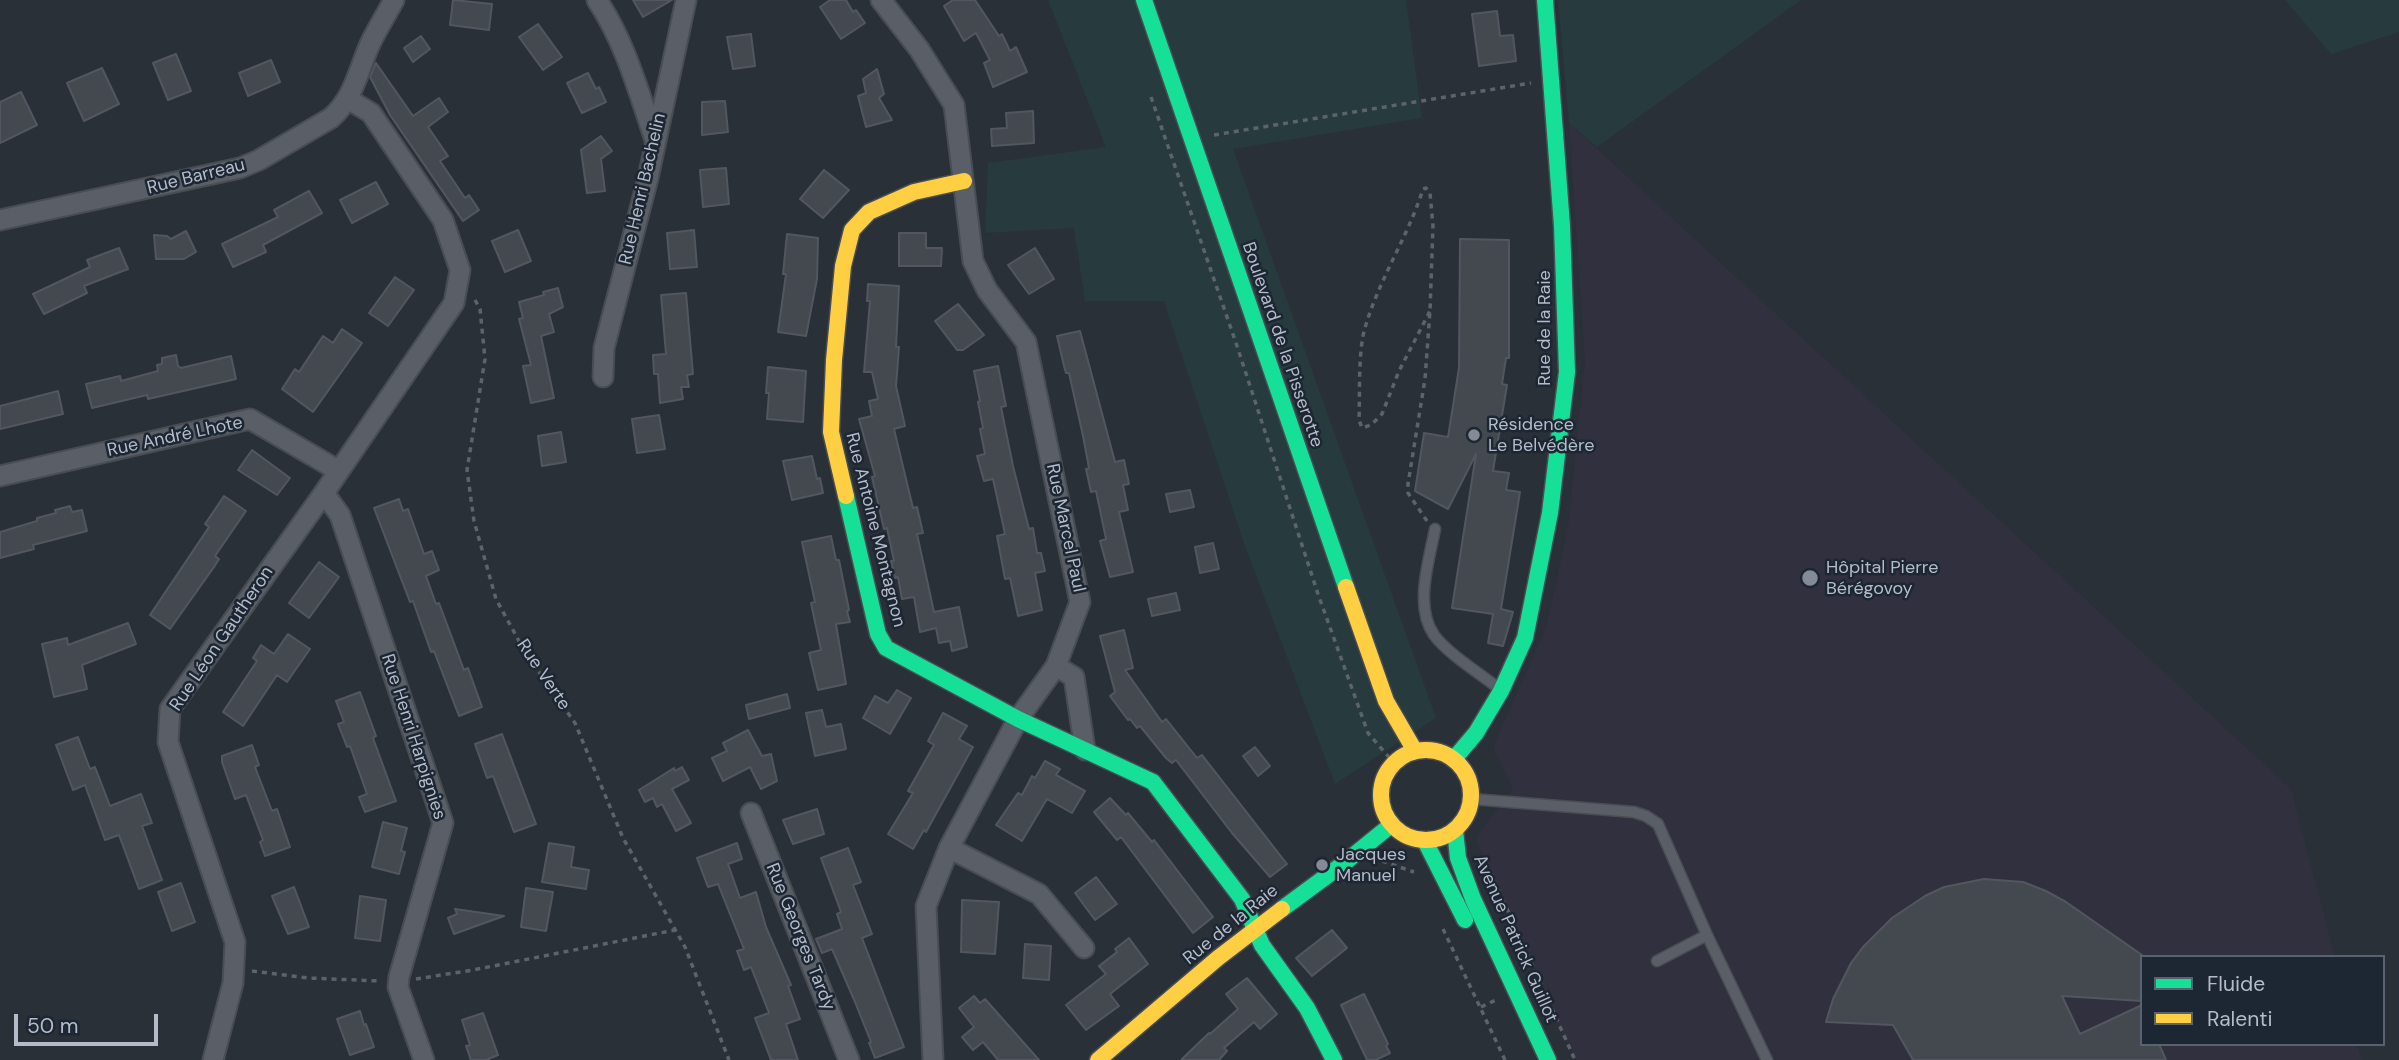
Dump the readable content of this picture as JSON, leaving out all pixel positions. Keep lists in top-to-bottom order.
{
  "streets": {
    "street": [
      "Rue Barreau",
      "Rue Henri Bachelin",
      "Rue de la Raie",
      "Boulevard de la Pisserotte",
      "Rue André Lhote",
      "Rue Marcel Paul",
      "Rue Antoine Montagnon",
      "Rue Léon Gautheron",
      "Rue Henri Harpignies",
      "Rue Georges Tardy",
      "Avenue Patrick Guillot"
    ],
    "path": ["Rue Verte"]
  },
  "crossings": [
    ["Rue de la Raie", "Boulevard de la Pisserotte"],
    ["Rue de la Raie", "Rue Antoine Montagnon"],
    ["Rue de la Raie", "Avenue Patrick Guillot"],
    ["Boulevard de la Pisserotte", "Avenue Patrick Guillot"],
    ["Rue André Lhote", "Rue Léon Gautheron"],
    ["Rue Marcel Paul", "Rue Antoine Montagnon"],
    ["Rue Léon Gautheron", "Rue Verte"],
    ["Rue Léon Gautheron", "Rue Henri Harpignies"]
  ],
  "places": ["Résidence Le Belvédère", "Hôpital Pierre Bérégovoy", "Jacques Manuel"],
  "legend": ["Fluide", "Ralenti"],
  "scale_bar": "50 m"
}
